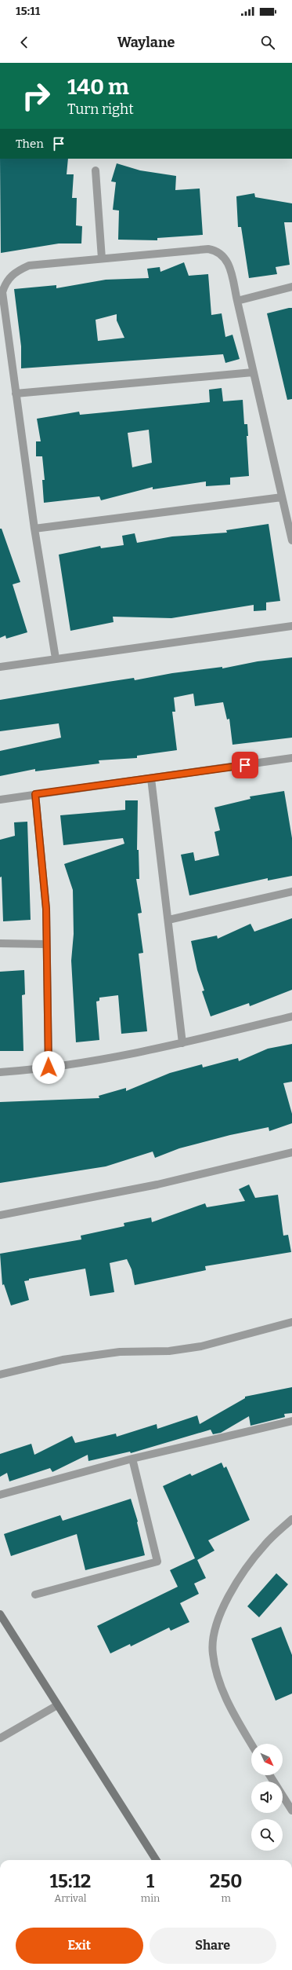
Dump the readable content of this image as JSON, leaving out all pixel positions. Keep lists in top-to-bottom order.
{
  "north": "bottom right",
  "page": {
    "status": "15:11",
    "header": "Waylane",
    "turn": ["140 m", "Turn right"],
    "then": "Then",
    "eta": [
      "15:12",
      "Arrival",
      "1",
      "min",
      "250",
      "m"
    ],
    "buttons": ["Exit", "Share"]
  }
}
